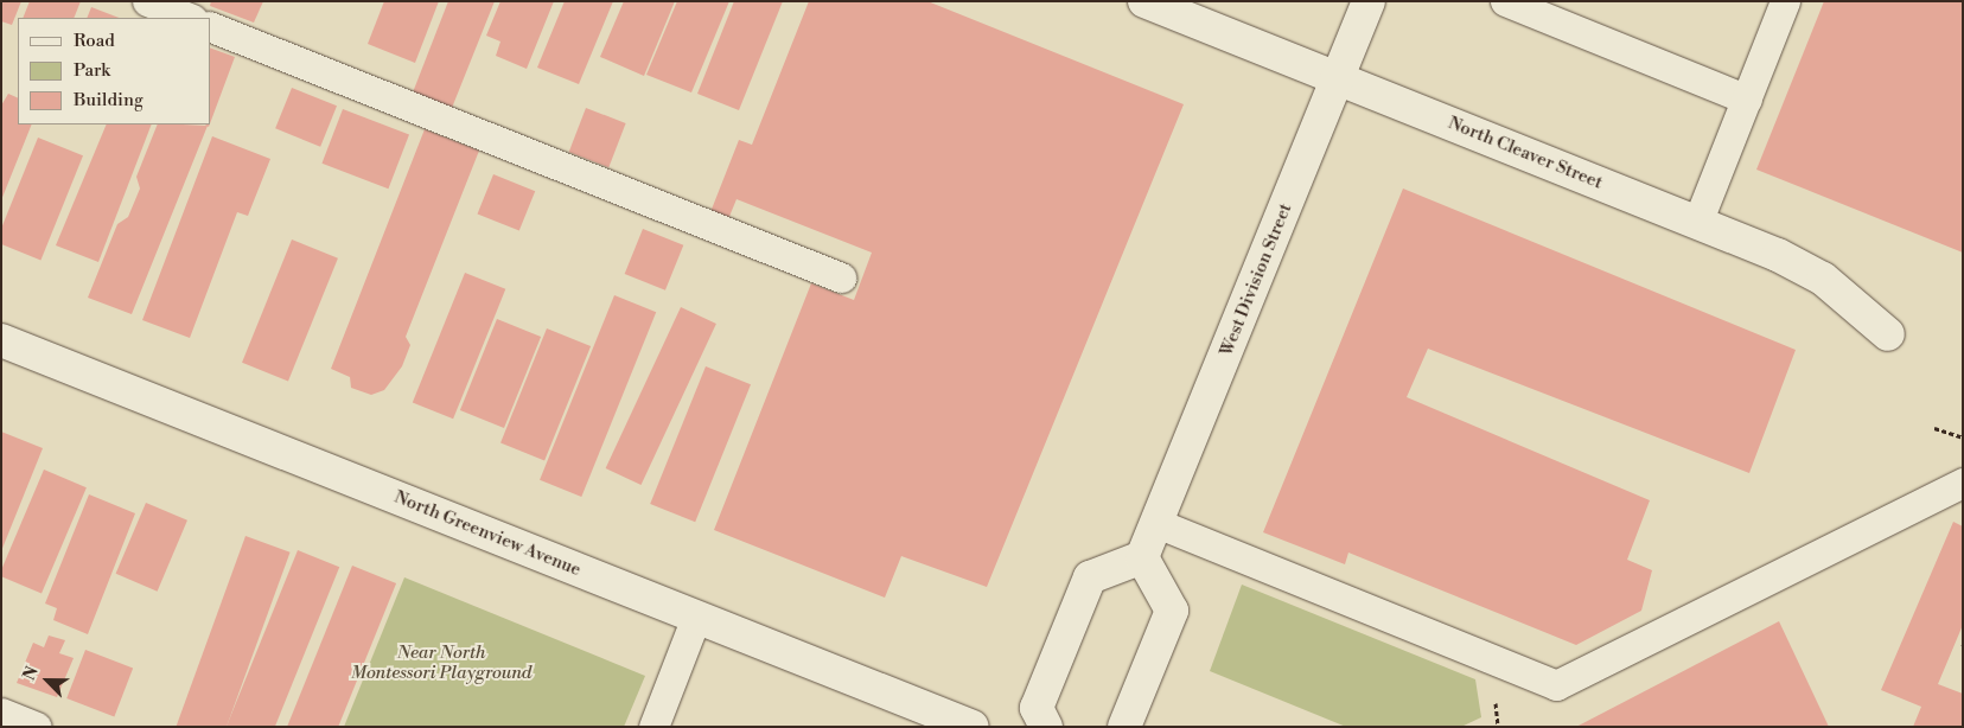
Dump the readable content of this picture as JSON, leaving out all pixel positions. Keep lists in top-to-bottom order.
{
  "streets": {
    "street": ["North Cleaver Street", "West Division Street", "North Greenview Avenue"]
  },
  "crossings": [
    ["North Cleaver Street", "West Division Street"]
  ],
  "parks": ["Near North Montessori Playground"],
  "legend": ["Road", "Park", "Building"],
  "north": "top left"
}
